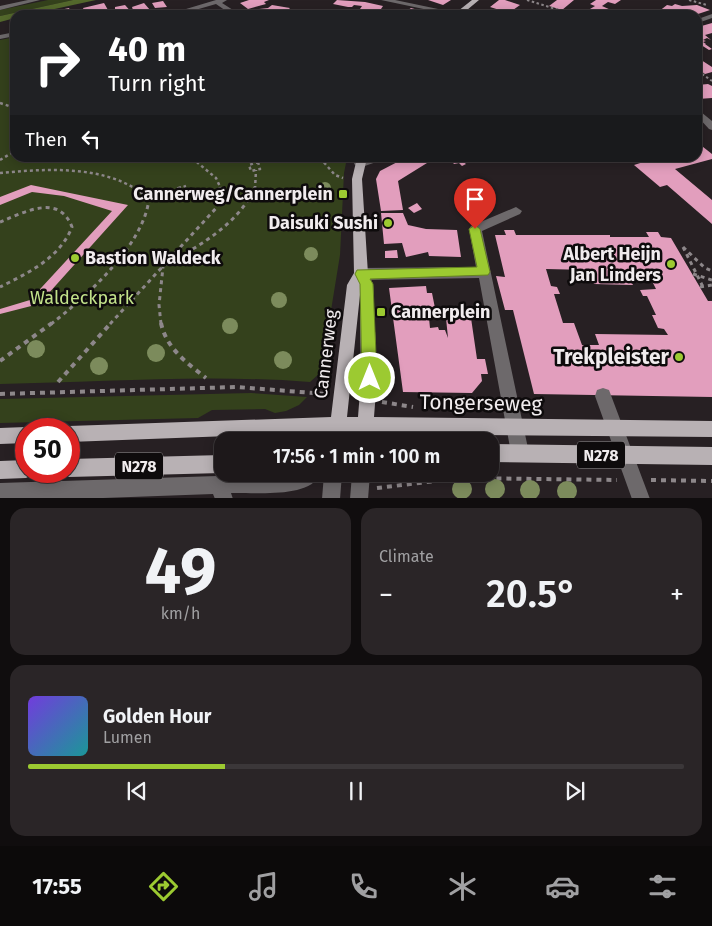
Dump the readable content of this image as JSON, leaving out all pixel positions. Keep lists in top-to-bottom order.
{
  "streets": {
    "main road": ["Cannerweg", "Tongerseweg", "N278"]
  },
  "parks": ["Waldeckpark"],
  "places": {
    "transit": ["Cannerweg/Cannerplein", "Cannerplein"],
    "other": [
      "Daisuki Sushi",
      "Bastion Waldeck",
      "Albert Heijn Jan Linders",
      "Trekpleister"
    ]
  },
  "page": {
    "turn": ["40 m", "Turn right"],
    "then": "Then",
    "limit": "50",
    "trip": "17:56 · 1 min · 100 m",
    "tile": [
      ["49", "km/h"],
      "Climate"
    ],
    "heat": ["−", "20.5°", "+"],
    "song": ["Golden Hour", "Lumen"],
    "tabs": "17:55"
  }
}
